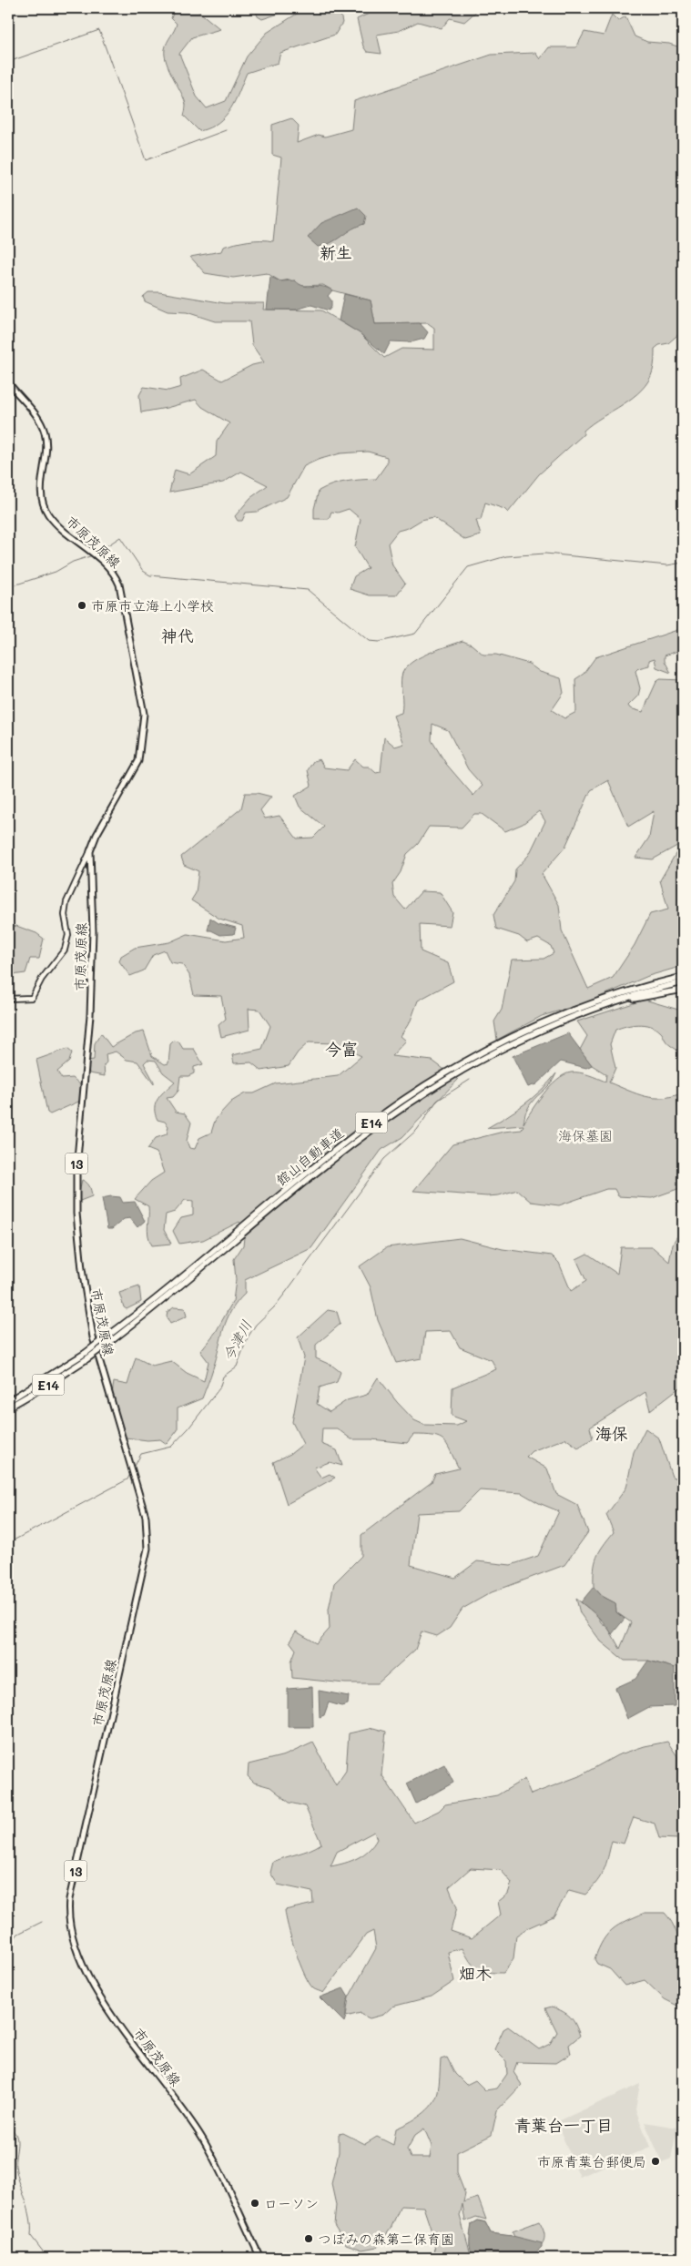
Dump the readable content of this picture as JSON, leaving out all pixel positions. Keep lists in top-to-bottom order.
{
  "streets": {
    "highway": ["E14", "館山自動車道"],
    "main road": ["市原茂原線", "13"]
  },
  "districts": [
    "新生",
    "神代",
    "今富",
    "海保",
    "畑木",
    "青葉台一丁目"
  ],
  "water": ["今津川"],
  "parks": ["海保墓園"],
  "places": [
    "市原市立海上小学校",
    "市原青葉台郵便局",
    "ローソン",
    "つぼみの森第二保育園"
  ]
}
